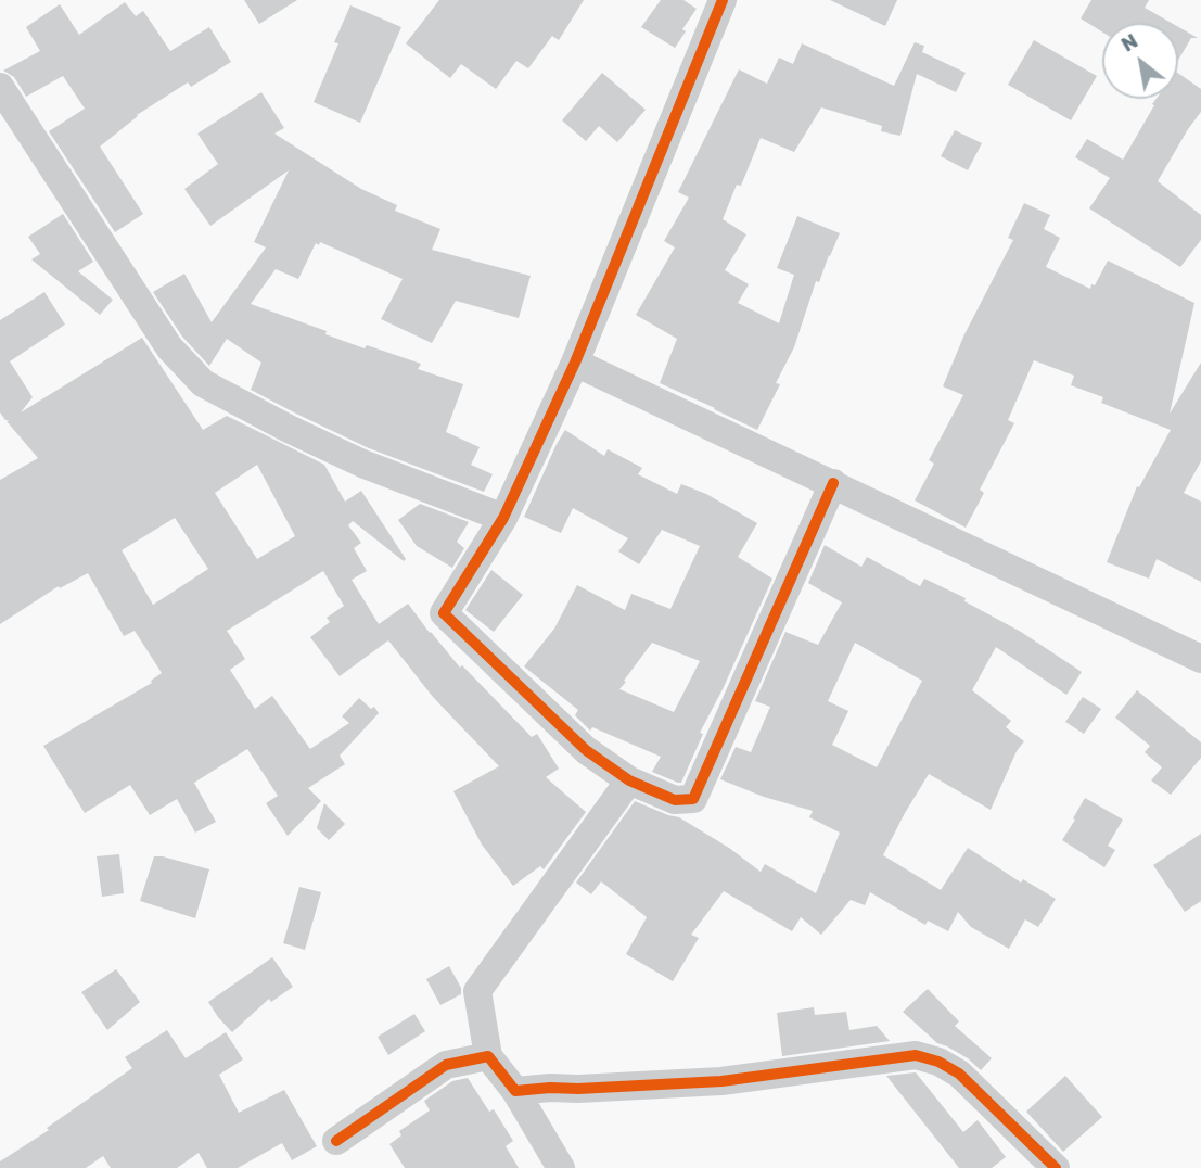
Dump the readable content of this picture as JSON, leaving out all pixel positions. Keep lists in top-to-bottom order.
{
  "north": "top left"
}
